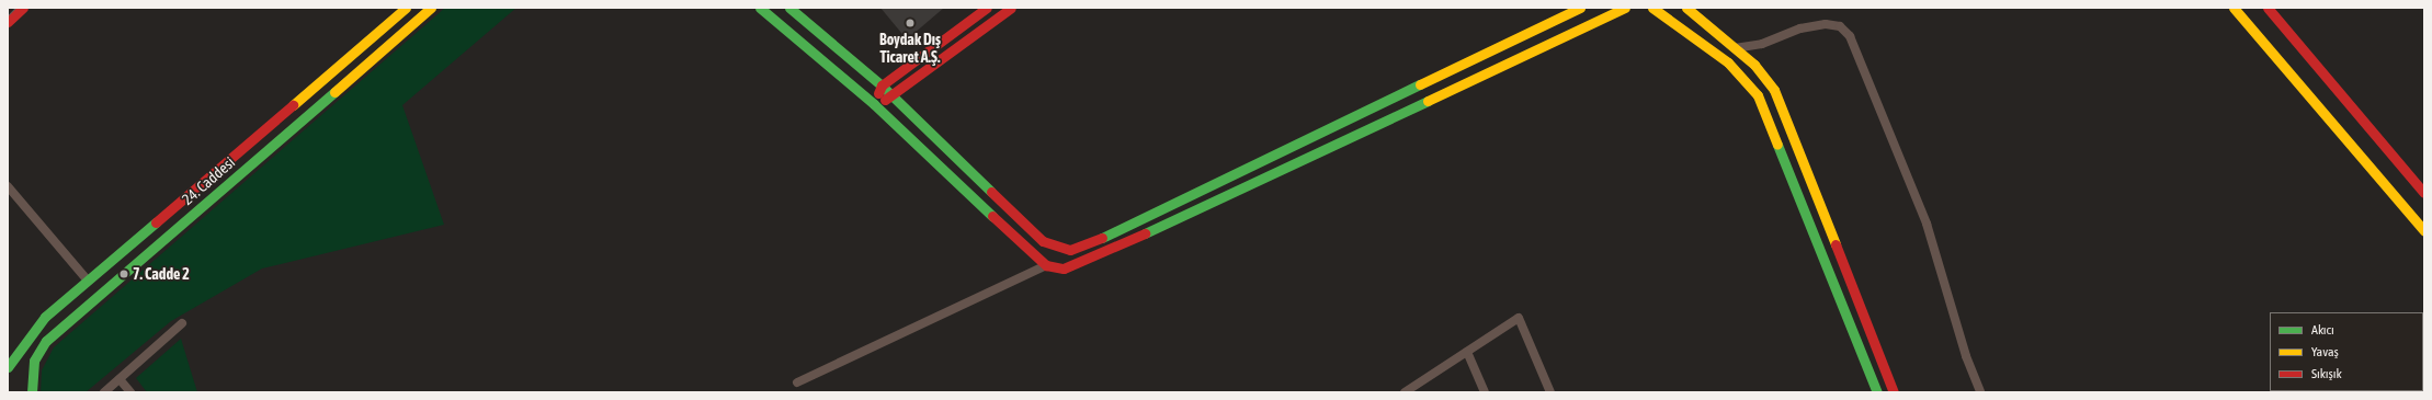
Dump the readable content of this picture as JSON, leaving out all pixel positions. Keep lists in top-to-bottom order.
{
  "streets": {
    "main road": ["24. Caddesi"]
  },
  "places": ["Boydak Dış Ticaret A.Ş.", "7. Cadde 2"],
  "legend": ["Akıcı", "Yavaş", "Sıkışık"]
}
